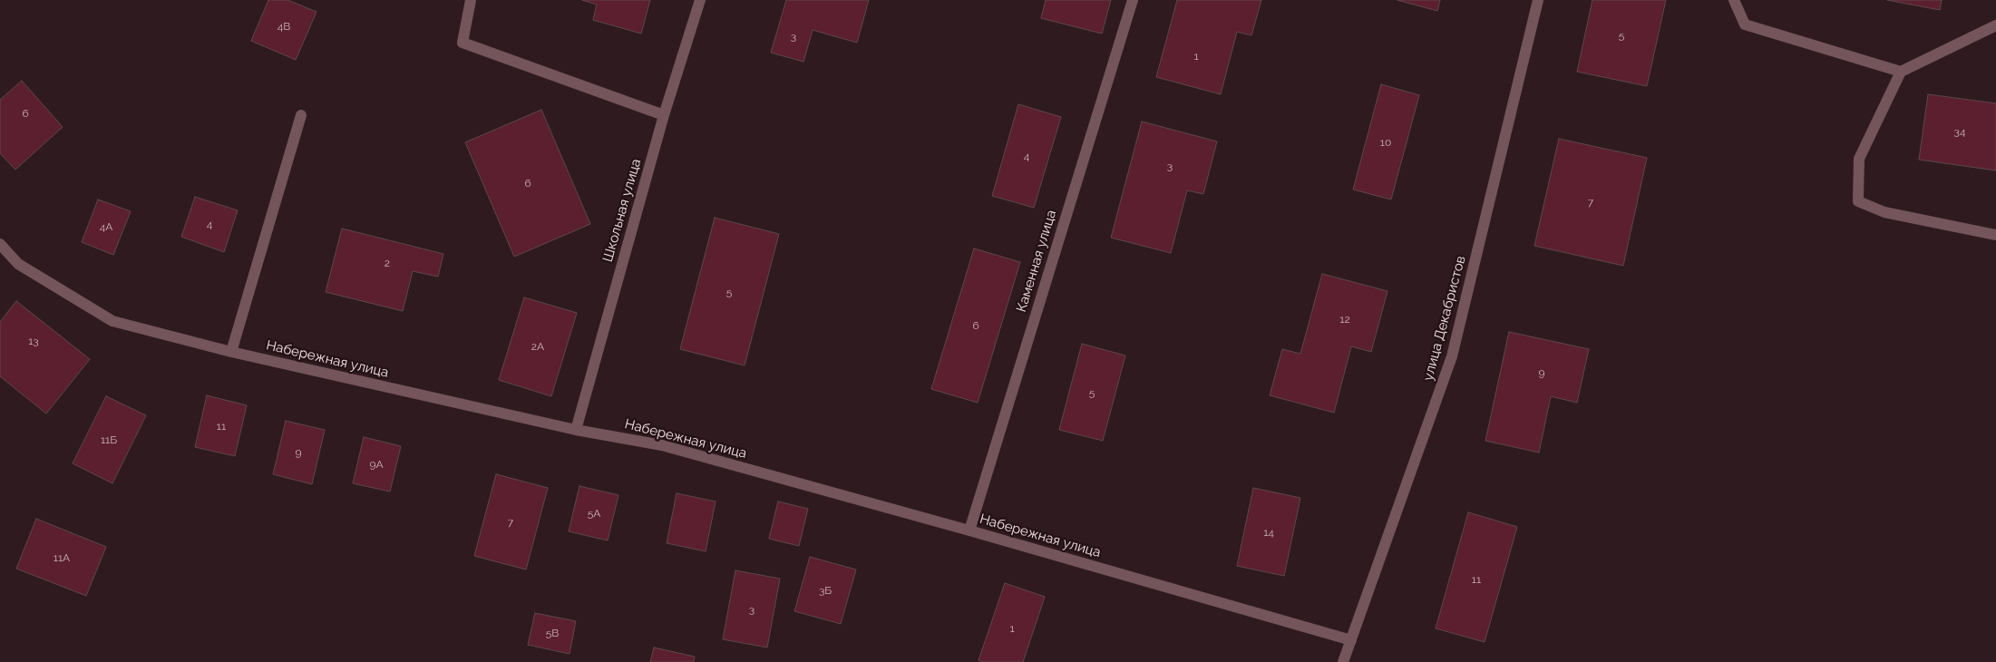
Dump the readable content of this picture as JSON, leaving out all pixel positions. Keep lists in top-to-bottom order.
{
  "streets": {
    "street": [
      "Школьная улица",
      "Каменная улица",
      "улица Декабристов",
      "Набережная улица"
    ]
  },
  "crossings": [
    ["Школьная улица", "Набережная улица"],
    ["Каменная улица", "Набережная улица"],
    ["улица Декабристов", "Набережная улица"]
  ],
  "house_numbers": [
    "4В",
    "5",
    "3",
    "1",
    "6",
    "34",
    "10",
    "4",
    "3",
    "6",
    "7",
    "4",
    "4А",
    "2",
    "5",
    "12",
    "6",
    "13",
    "2А",
    "9",
    "5",
    "11",
    "11Б",
    "9",
    "9А",
    "5А",
    "7",
    "14",
    "11А",
    "11",
    "3Б",
    "3",
    "1",
    "5В"
  ]
}
